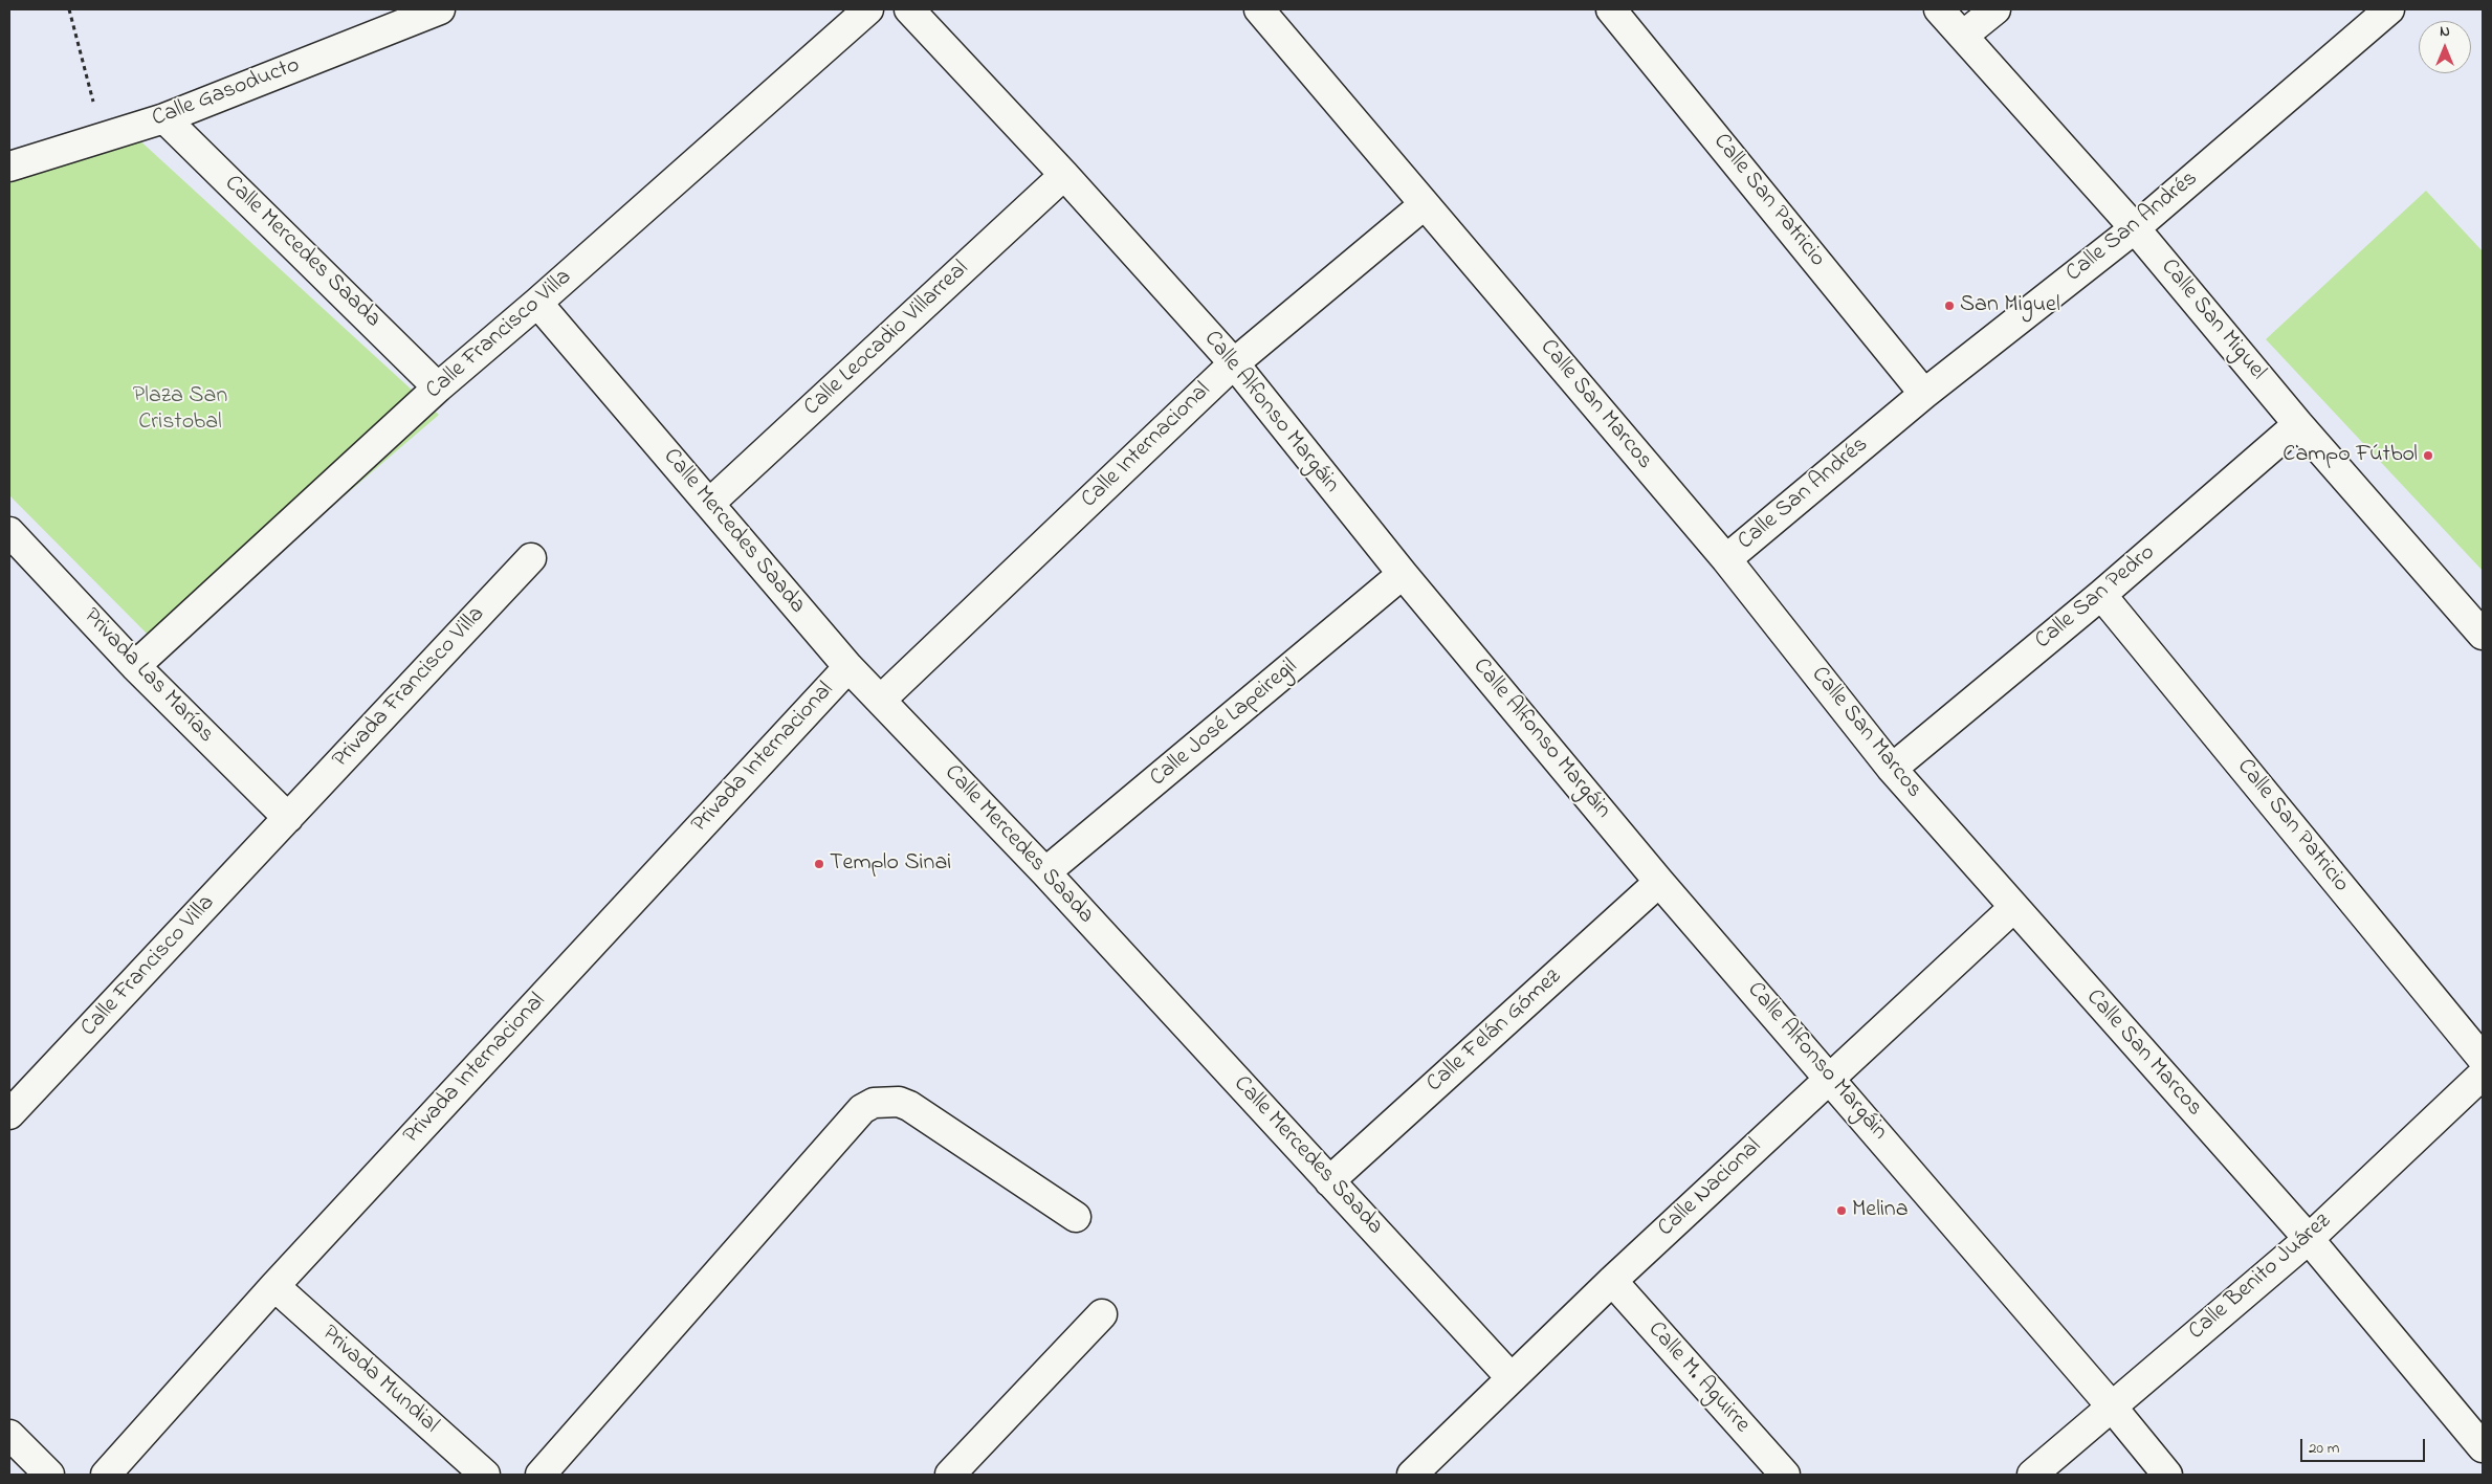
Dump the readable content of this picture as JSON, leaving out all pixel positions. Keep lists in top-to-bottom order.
{
  "streets": {
    "street": [
      "Calle Gasoducto",
      "Calle San Patricio",
      "Calle San Andrés",
      "Calle Mercedes Saada",
      "Calle San Miguel",
      "Calle Francisco Villa",
      "Calle Leocadio Villarreal",
      "Calle San Marcos",
      "Calle Alfonso Margáin",
      "Calle Internacional",
      "Calle San Pedro",
      "Privada Las Marías",
      "Privada Francisco Villa",
      "Calle José Lapeiregil",
      "Privada Internacional",
      "Calle Felán Gómez",
      "Calle Nacional",
      "Calle Benito Juárez",
      "Calle M. Aguirre",
      "Privada Mundial"
    ]
  },
  "crossings": [
    ["Calle Gasoducto", "Calle Mercedes Saada"],
    ["Calle San Patricio", "Calle San Andrés"],
    ["Calle San Patricio", "Calle San Pedro"],
    ["Calle San Andrés", "Calle San Miguel"],
    ["Calle San Andrés", "Calle San Marcos"],
    ["Calle Mercedes Saada", "Calle Francisco Villa"],
    ["Calle Mercedes Saada", "Calle Leocadio Villarreal"],
    ["Calle Mercedes Saada", "Calle Internacional"],
    ["Calle Mercedes Saada", "Calle José Lapeiregil"],
    ["Calle Mercedes Saada", "Privada Internacional"],
    ["Calle Mercedes Saada", "Calle Felán Gómez"],
    ["Calle Mercedes Saada", "Calle Nacional"],
    ["Calle San Miguel", "Calle San Pedro"],
    ["Calle Francisco Villa", "Privada Las Marías"],
    ["Calle Francisco Villa", "Privada Francisco Villa"],
    ["Calle Leocadio Villarreal", "Calle Alfonso Margáin"],
    ["Calle San Marcos", "Calle Internacional"],
    ["Calle San Marcos", "Calle San Pedro"],
    ["Calle San Marcos", "Calle Nacional"],
    ["Calle San Marcos", "Calle Benito Juárez"],
    ["Calle Alfonso Margáin", "Calle Internacional"],
    ["Calle Alfonso Margáin", "Calle José Lapeiregil"],
    ["Calle Alfonso Margáin", "Calle Felán Gómez"],
    ["Calle Alfonso Margáin", "Calle Nacional"],
    ["Calle Alfonso Margáin", "Calle Benito Juárez"],
    ["Privada Las Marías", "Privada Francisco Villa"],
    ["Privada Internacional", "Privada Mundial"],
    ["Calle Nacional", "Calle M. Aguirre"]
  ],
  "parks": ["Plaza San Cristobal"],
  "places": [
    "San Miguel",
    "Campo Fútbol",
    "Templo Sinai",
    "Melina"
  ],
  "scale_bar": "20 m",
  "north": "top"
}
